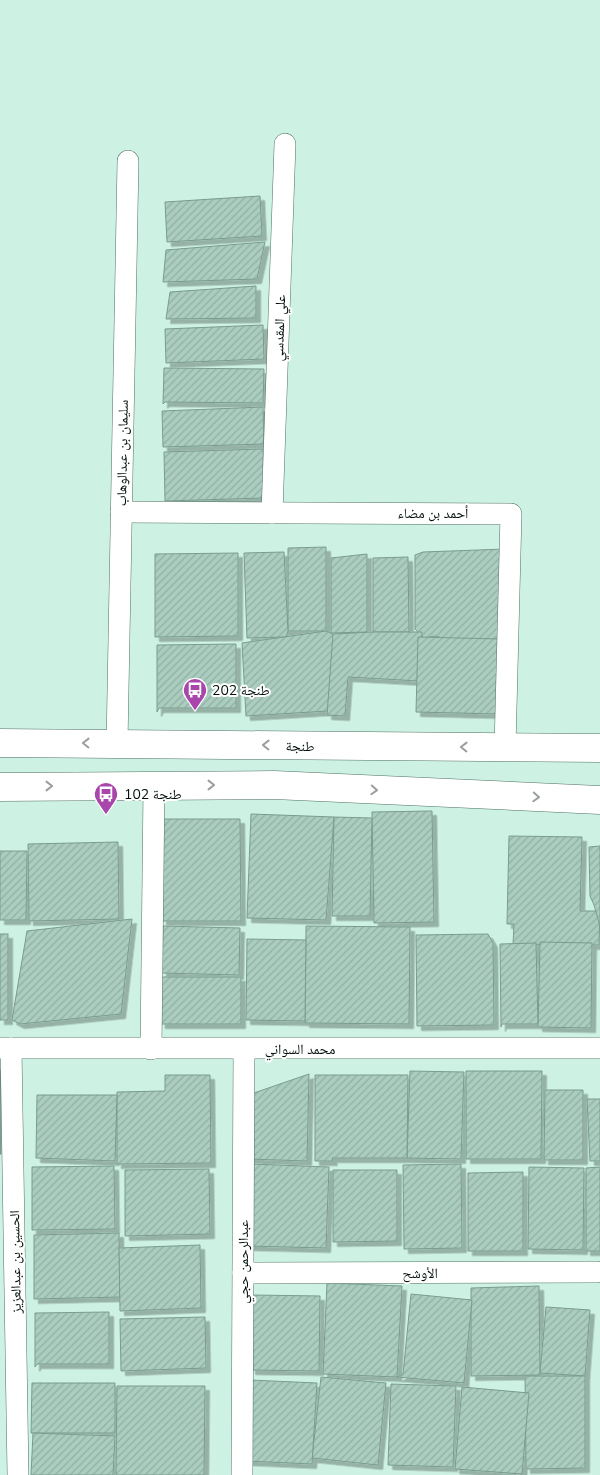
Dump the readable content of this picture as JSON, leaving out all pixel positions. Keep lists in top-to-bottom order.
{
  "streets": {
    "street": [
      "علي المقدسي",
      "سليمان بن عبدالوهاب",
      "أحمد بن مضاء",
      "طنجة",
      "محمد السواني",
      "الحسين بن عبدالعزيز",
      "عبدالرحمن حجي",
      "الأوشح"
    ]
  },
  "crossings": [
    ["علي المقدسي", "أحمد بن مضاء"],
    ["سليمان بن عبدالوهاب", "أحمد بن مضاء"],
    ["سليمان بن عبدالوهاب", "طنجة"],
    ["أحمد بن مضاء", "طنجة"],
    ["محمد السواني", "الحسين بن عبدالعزيز"],
    ["محمد السواني", "عبدالرحمن حجي"],
    ["عبدالرحمن حجي", "الأوشح"]
  ],
  "places": {
    "bus stop": ["طنجة 202", "طنجة 102"]
  }
}
